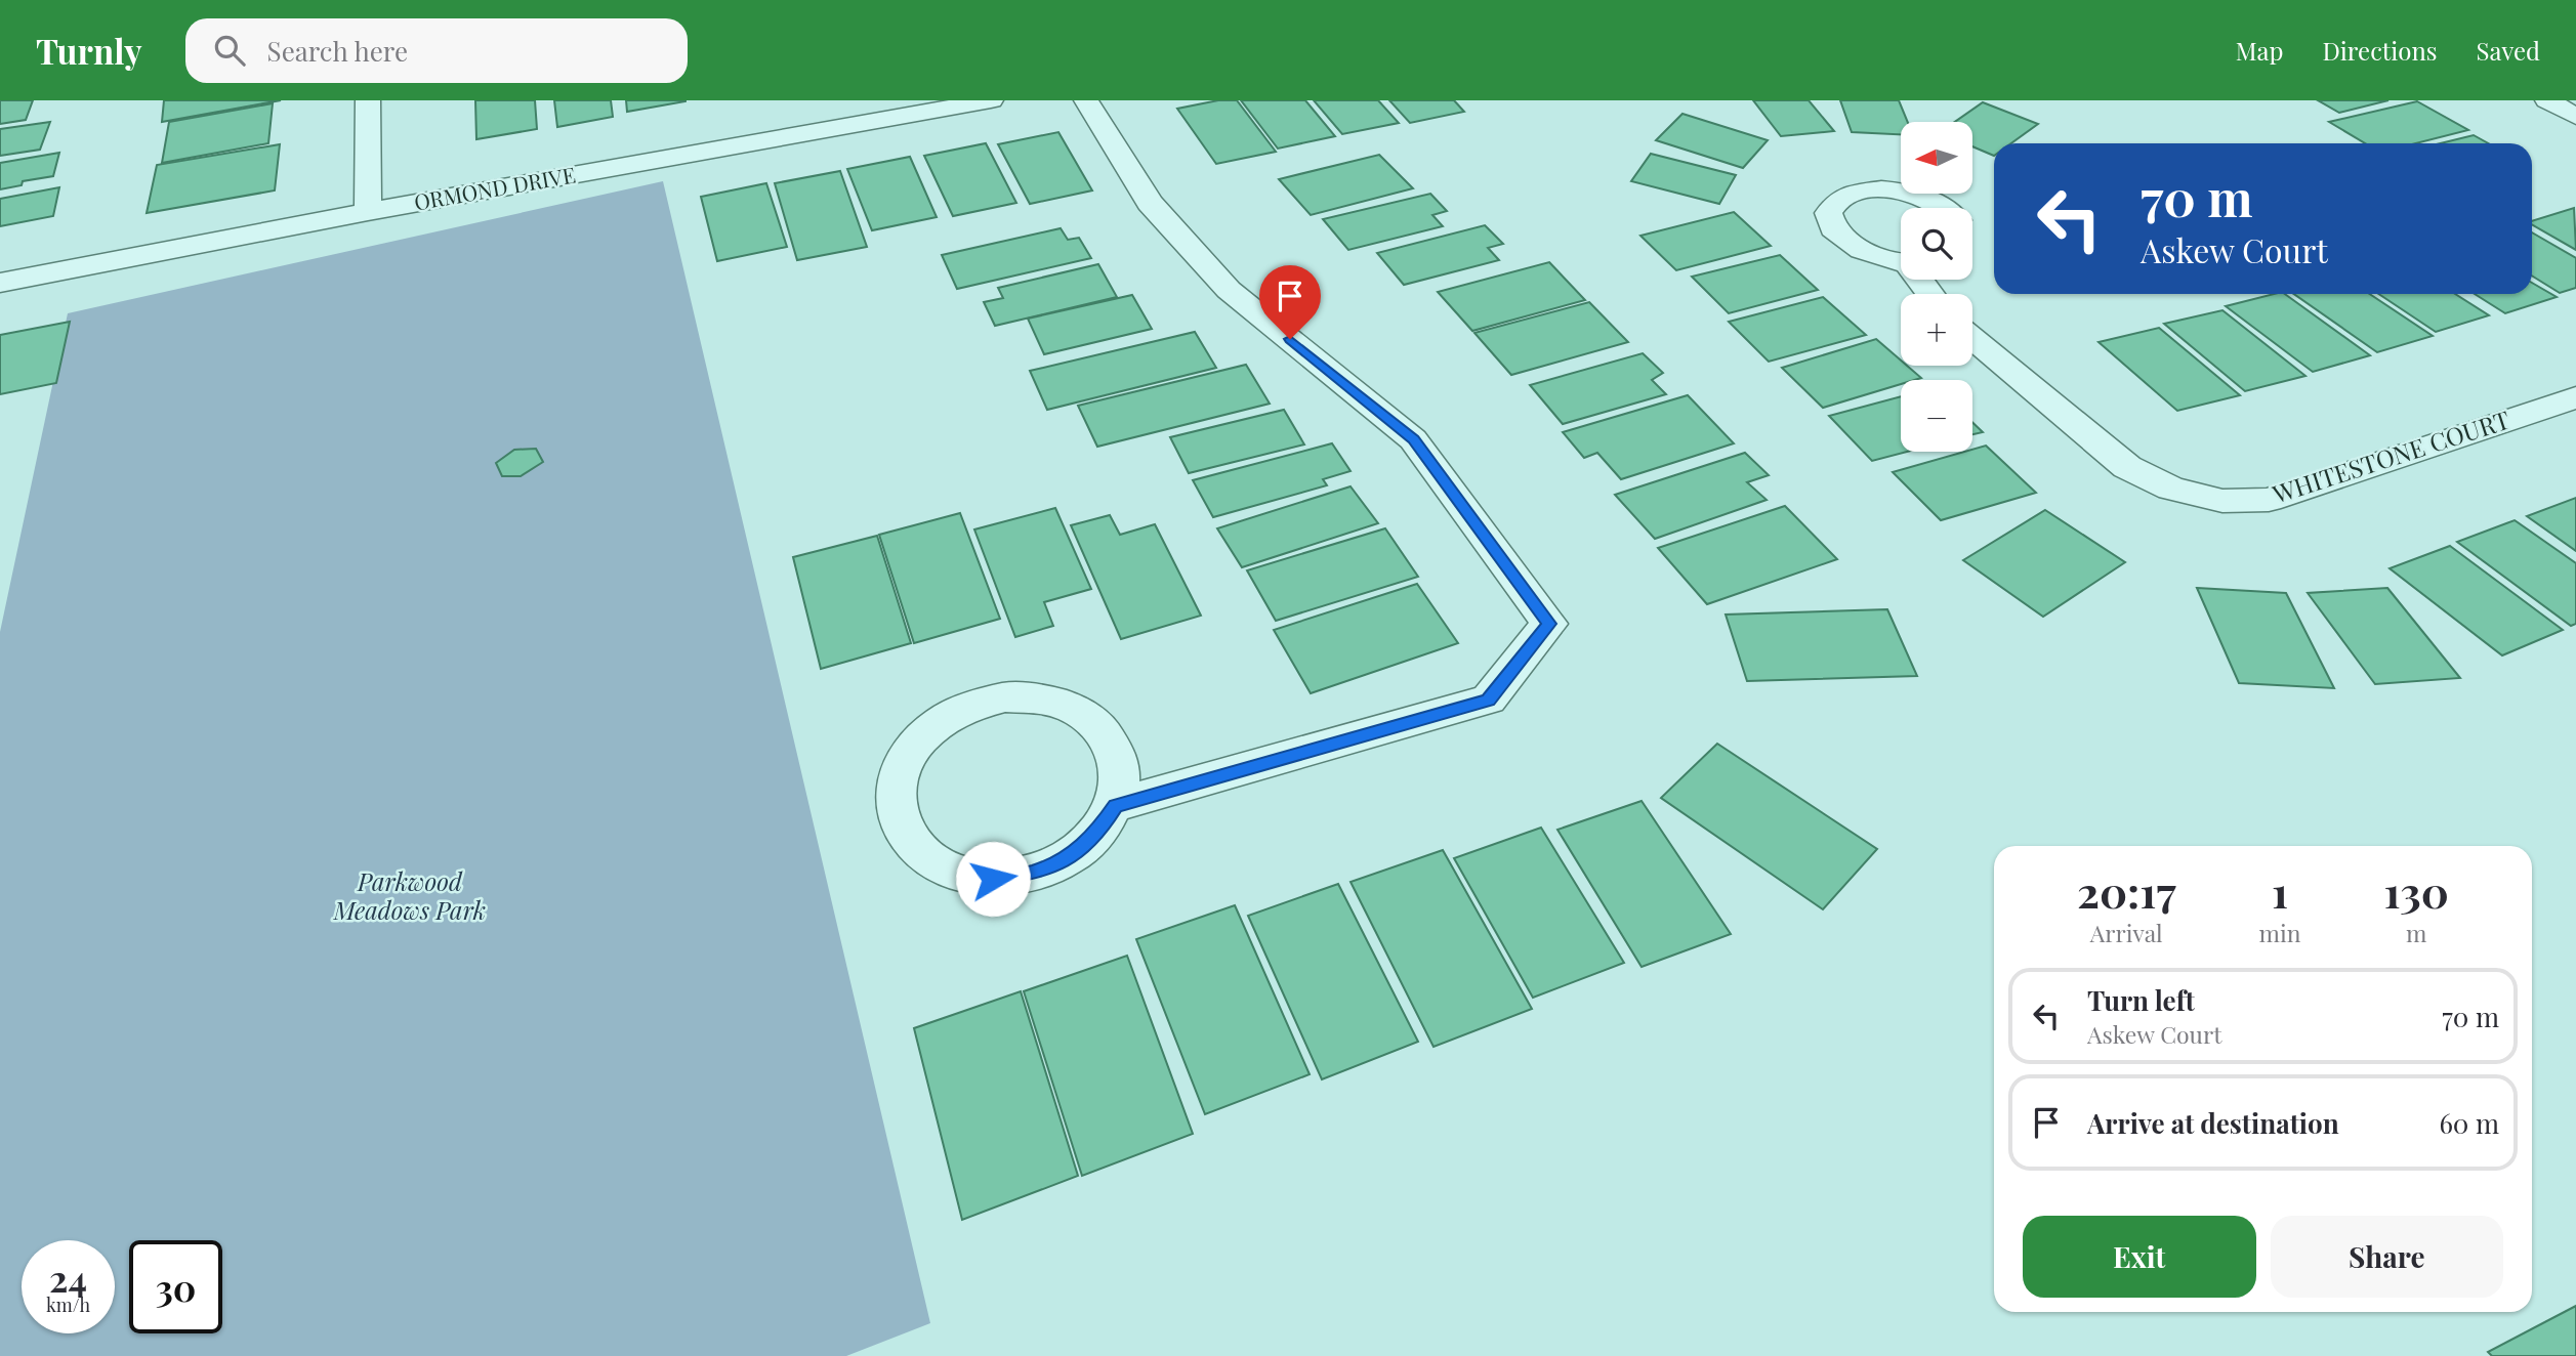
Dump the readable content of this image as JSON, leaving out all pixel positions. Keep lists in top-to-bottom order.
{
  "streets": {
    "street": ["ORMOND DRIVE", "WHITESTONE COURT"]
  },
  "parks": ["Parkwood Meadows Park"],
  "north": "left",
  "page": {
    "header": "Turnly",
    "search": "Search here",
    "nav": ["Map", "Directions", "Saved"],
    "map_buttons": ["+", "−"],
    "turn": ["70 m", "Askew Court"],
    "eta": [
      "20:17",
      "Arrival",
      "1",
      "min",
      "130",
      "m"
    ],
    "list": [
      {
        "name": "Turn left",
        "note": "Askew Court",
        "value": "70 m"
      },
      {
        "name": "Arrive at destination",
        "value": "60 m"
      }
    ],
    "buttons": ["Exit", "Share"],
    "speed": "24 km/h",
    "limit": "30"
  }
}
